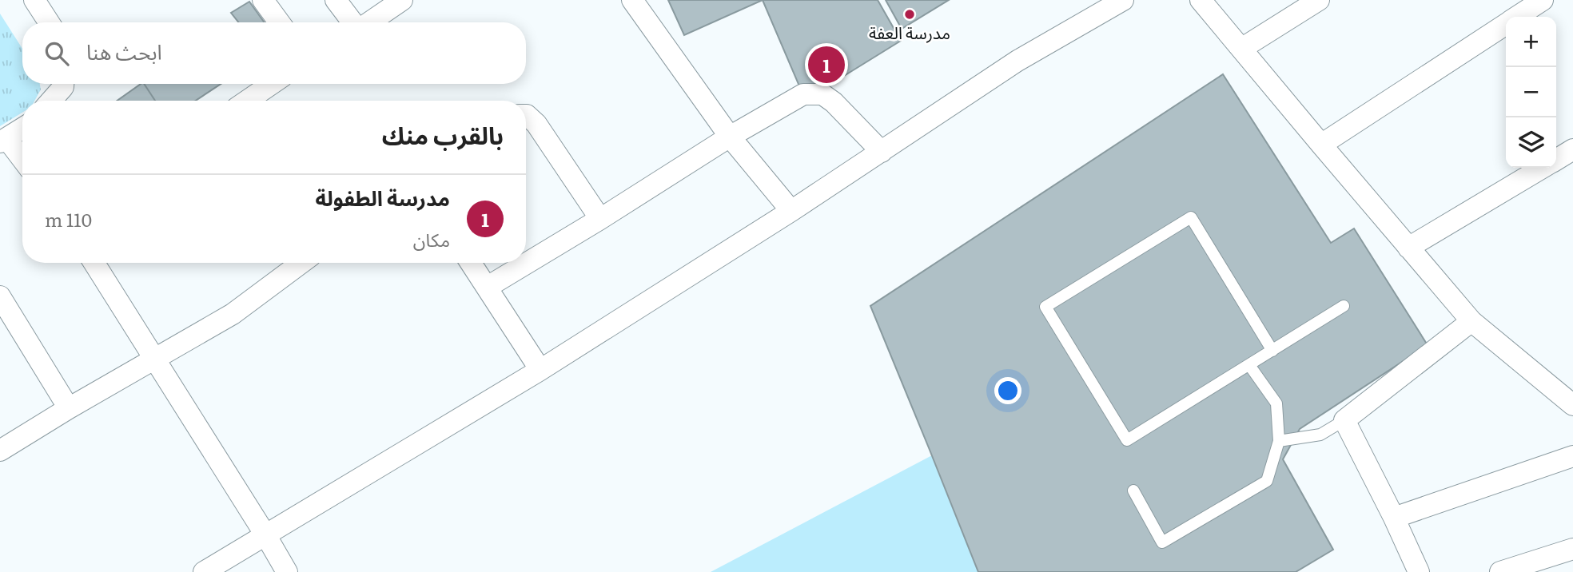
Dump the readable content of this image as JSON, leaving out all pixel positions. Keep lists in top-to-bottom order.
{
  "places": ["مدرسة العفة"],
  "page": {
    "map_buttons": ["+", "−"],
    "search": "ابحث هنا",
    "pins": "1",
    "heading": "بالقرب منك",
    "list": [
      {
        "mark": "1",
        "name": "مدرسة الطفولة",
        "note": "مكان",
        "value": "110 m"
      }
    ]
  }
}
